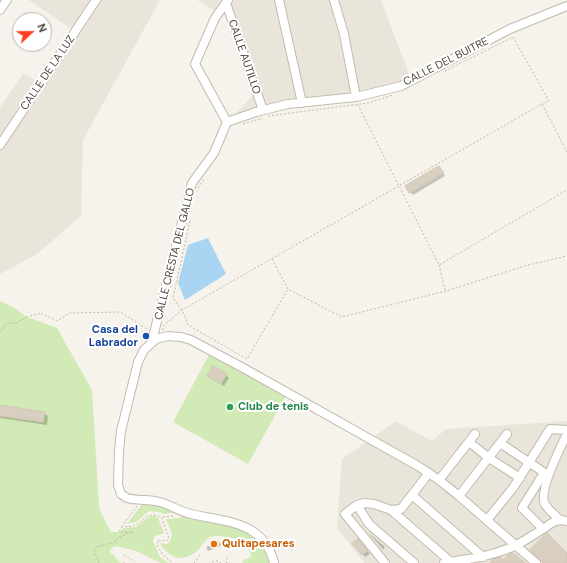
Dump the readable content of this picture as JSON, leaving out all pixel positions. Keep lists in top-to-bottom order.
{
  "streets": {
    "street": [
      "CALLE AUTILLO",
      "CALLE DEL BUITRE",
      "CALLE DE LA LUZ",
      "CALLE CRESTA DEL GALLO"
    ]
  },
  "crossings": [
    ["CALLE AUTILLO", "CALLE DEL BUITRE"],
    ["CALLE DEL BUITRE", "CALLE CRESTA DEL GALLO"]
  ],
  "places": ["Casa del Labrador", "Club de tenis", "Quitapesares"],
  "north": "right"
}
